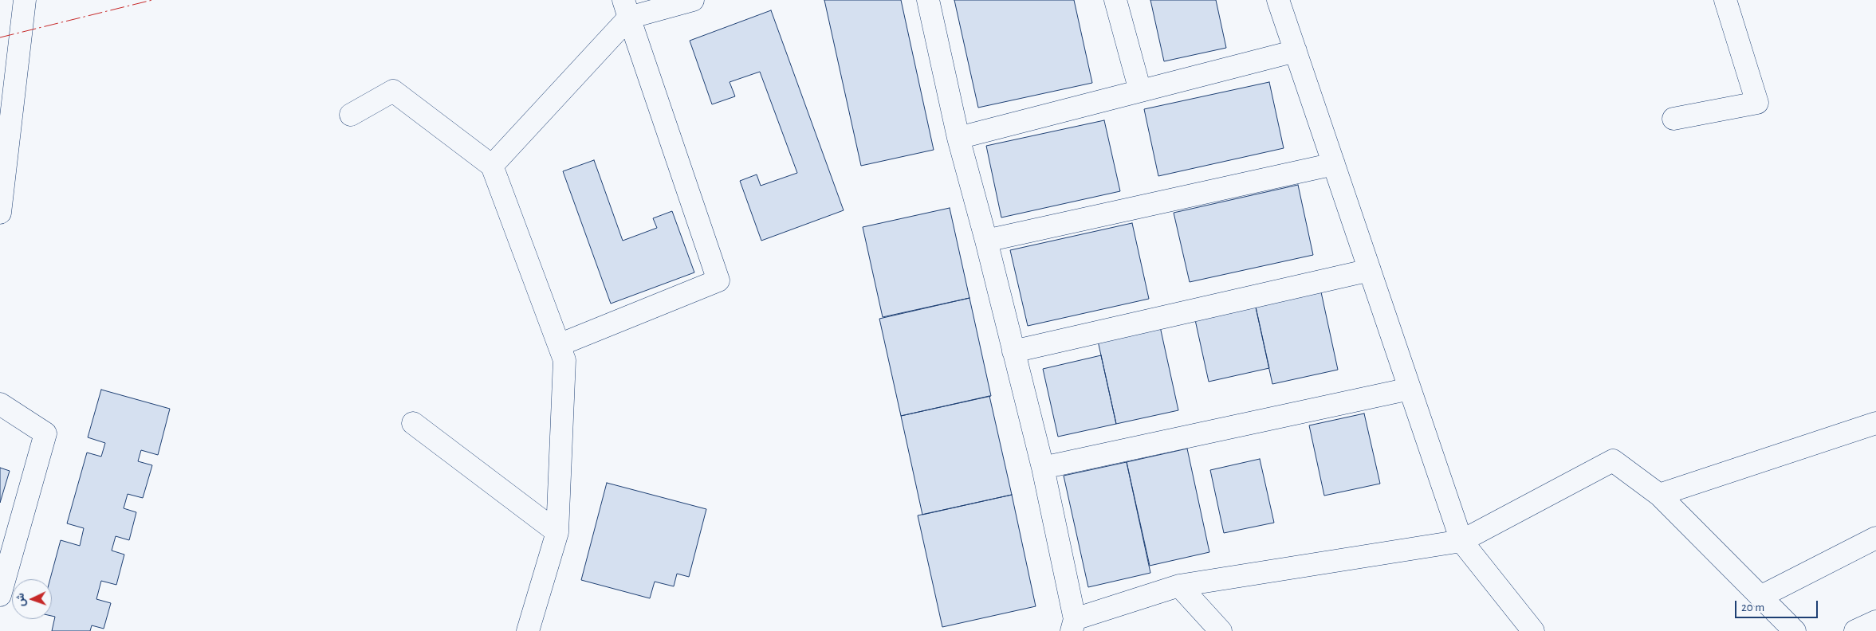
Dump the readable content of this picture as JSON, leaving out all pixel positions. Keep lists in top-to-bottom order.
{
  "scale_bar": "20 m",
  "north": "left"
}
